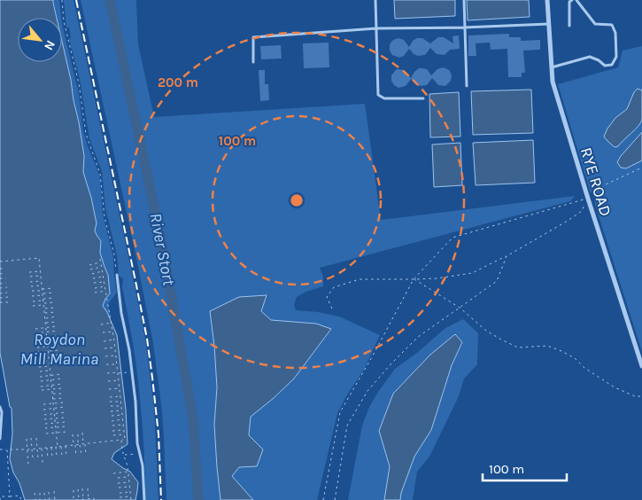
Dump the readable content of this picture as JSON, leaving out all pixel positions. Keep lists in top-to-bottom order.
{
  "streets": {
    "street": ["RYE ROAD"]
  },
  "water": ["River Stort", "Roydon Mill Marina"],
  "scale_bar": "100 m",
  "north": "bottom right",
  "rings": ["200 m", "100 m"]
}
